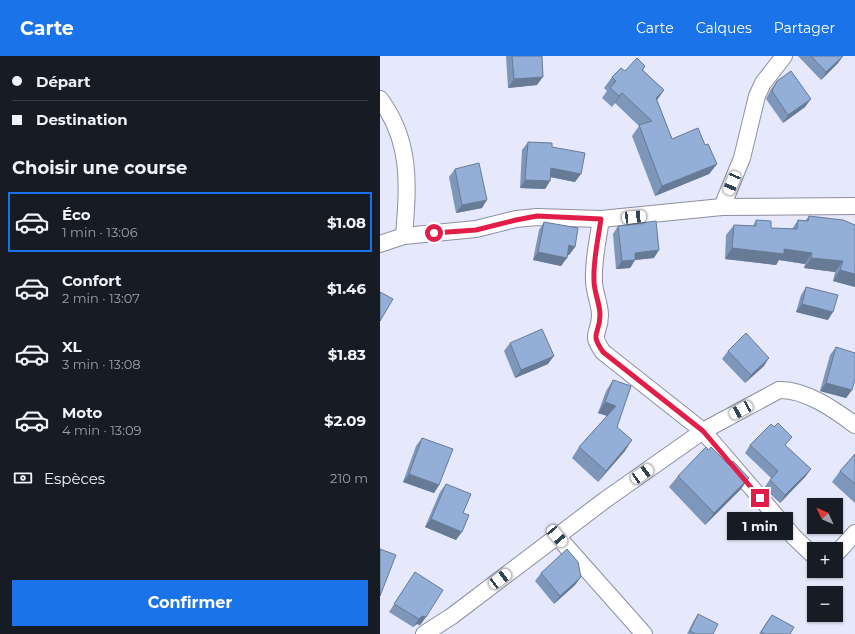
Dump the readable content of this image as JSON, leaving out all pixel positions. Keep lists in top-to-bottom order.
{
  "north": "top left",
  "page": {
    "header": "Carte",
    "nav": ["Carte", "Calques", "Partager"],
    "banner": ["Départ", "Destination"],
    "heading": "Choisir une course",
    "list": [
      {
        "name": "Éco",
        "note": "1 min · 13:06",
        "value": "$1.08"
      },
      {
        "name": "Confort",
        "note": "2 min · 13:07",
        "value": "$1.46"
      },
      {
        "name": "XL",
        "note": "3 min · 13:08",
        "value": "$1.83"
      },
      {
        "name": "Moto",
        "note": "4 min · 13:09",
        "value": "$2.09"
      }
    ],
    "pay": ["Espèces", "210 m"],
    "map_buttons": ["+", "−"],
    "bubble": "1 min",
    "buttons": "Confirmer"
  }
}
